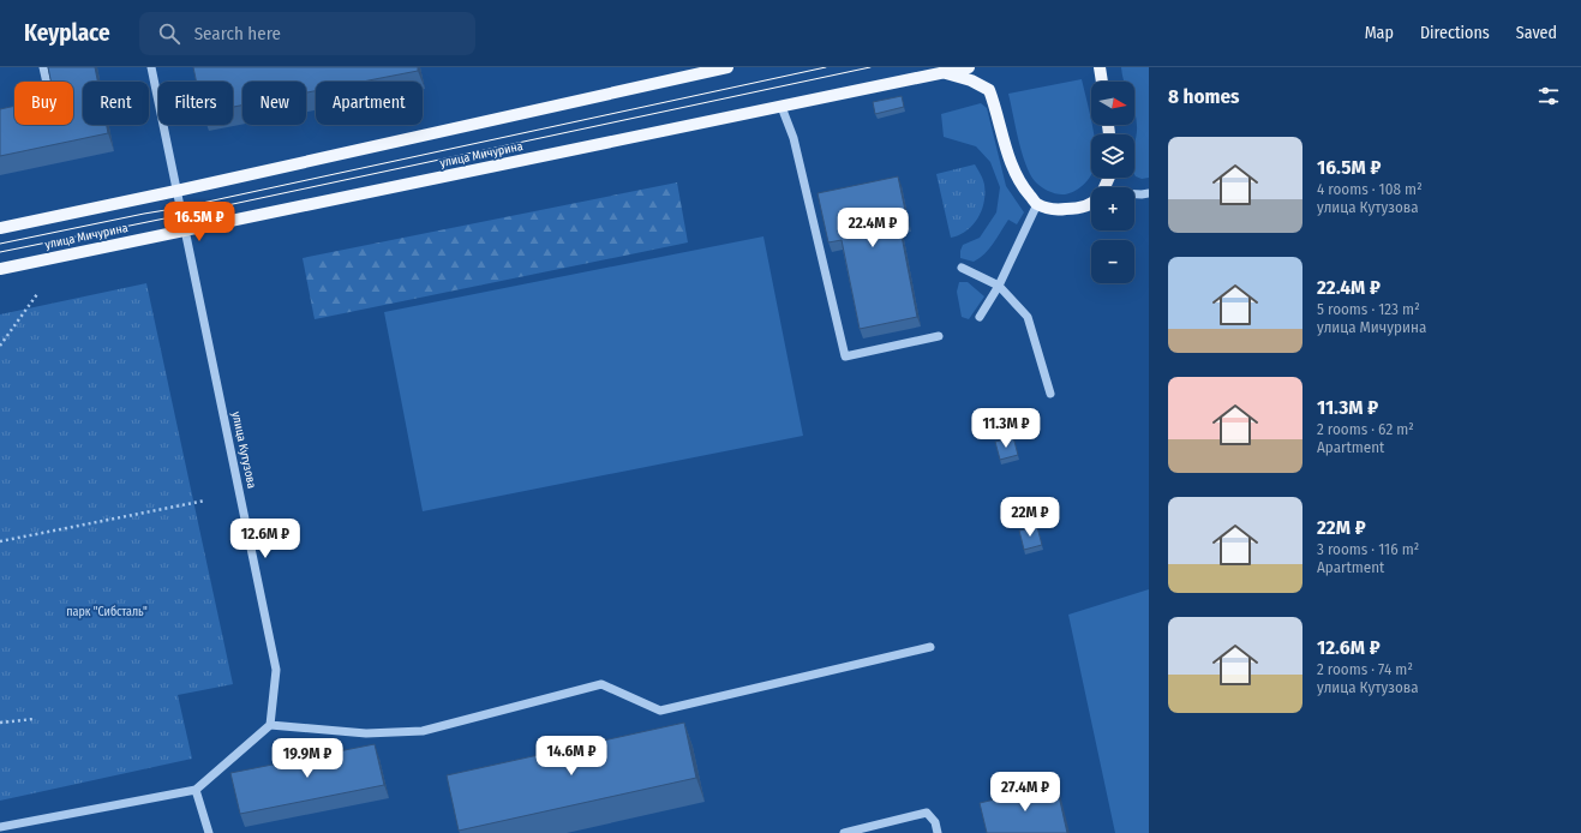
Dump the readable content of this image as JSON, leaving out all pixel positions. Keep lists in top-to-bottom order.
{
  "streets": {
    "main road": ["улица Мичурина"],
    "street": ["улица Кутузова"]
  },
  "crossings": [
    ["улица Мичурина", "улица Кутузова"]
  ],
  "parks": ["парк \"Сибсталь\""],
  "north": "right",
  "page": {
    "header": "Keyplace",
    "search": "Search here",
    "nav": ["Map", "Directions", "Saved"],
    "heading": "8 homes",
    "map_buttons": ["+", "−"],
    "chip": [
      "Buy",
      "Rent",
      "Filters",
      "New",
      "Apartment"
    ],
    "list": [
      {
        "name": "16.5M ₽",
        "note": "4 rooms · 108 m² · улица Кутузова"
      },
      {
        "name": "22.4M ₽",
        "note": "5 rooms · 123 m² · улица Мичурина"
      },
      {
        "name": "11.3M ₽",
        "note": "2 rooms · 62 m² · Apartment"
      },
      {
        "name": "22M ₽",
        "note": "3 rooms · 116 m² · Apartment"
      },
      {
        "name": "12.6M ₽",
        "note": "2 rooms · 74 m² · улица Кутузова"
      }
    ],
    "price": [
      "16.5M ₽",
      "22.4M ₽",
      "11.3M ₽",
      "22M ₽",
      "12.6M ₽",
      "14.6M ₽",
      "19.9M ₽",
      "27.4M ₽"
    ]
  }
}
